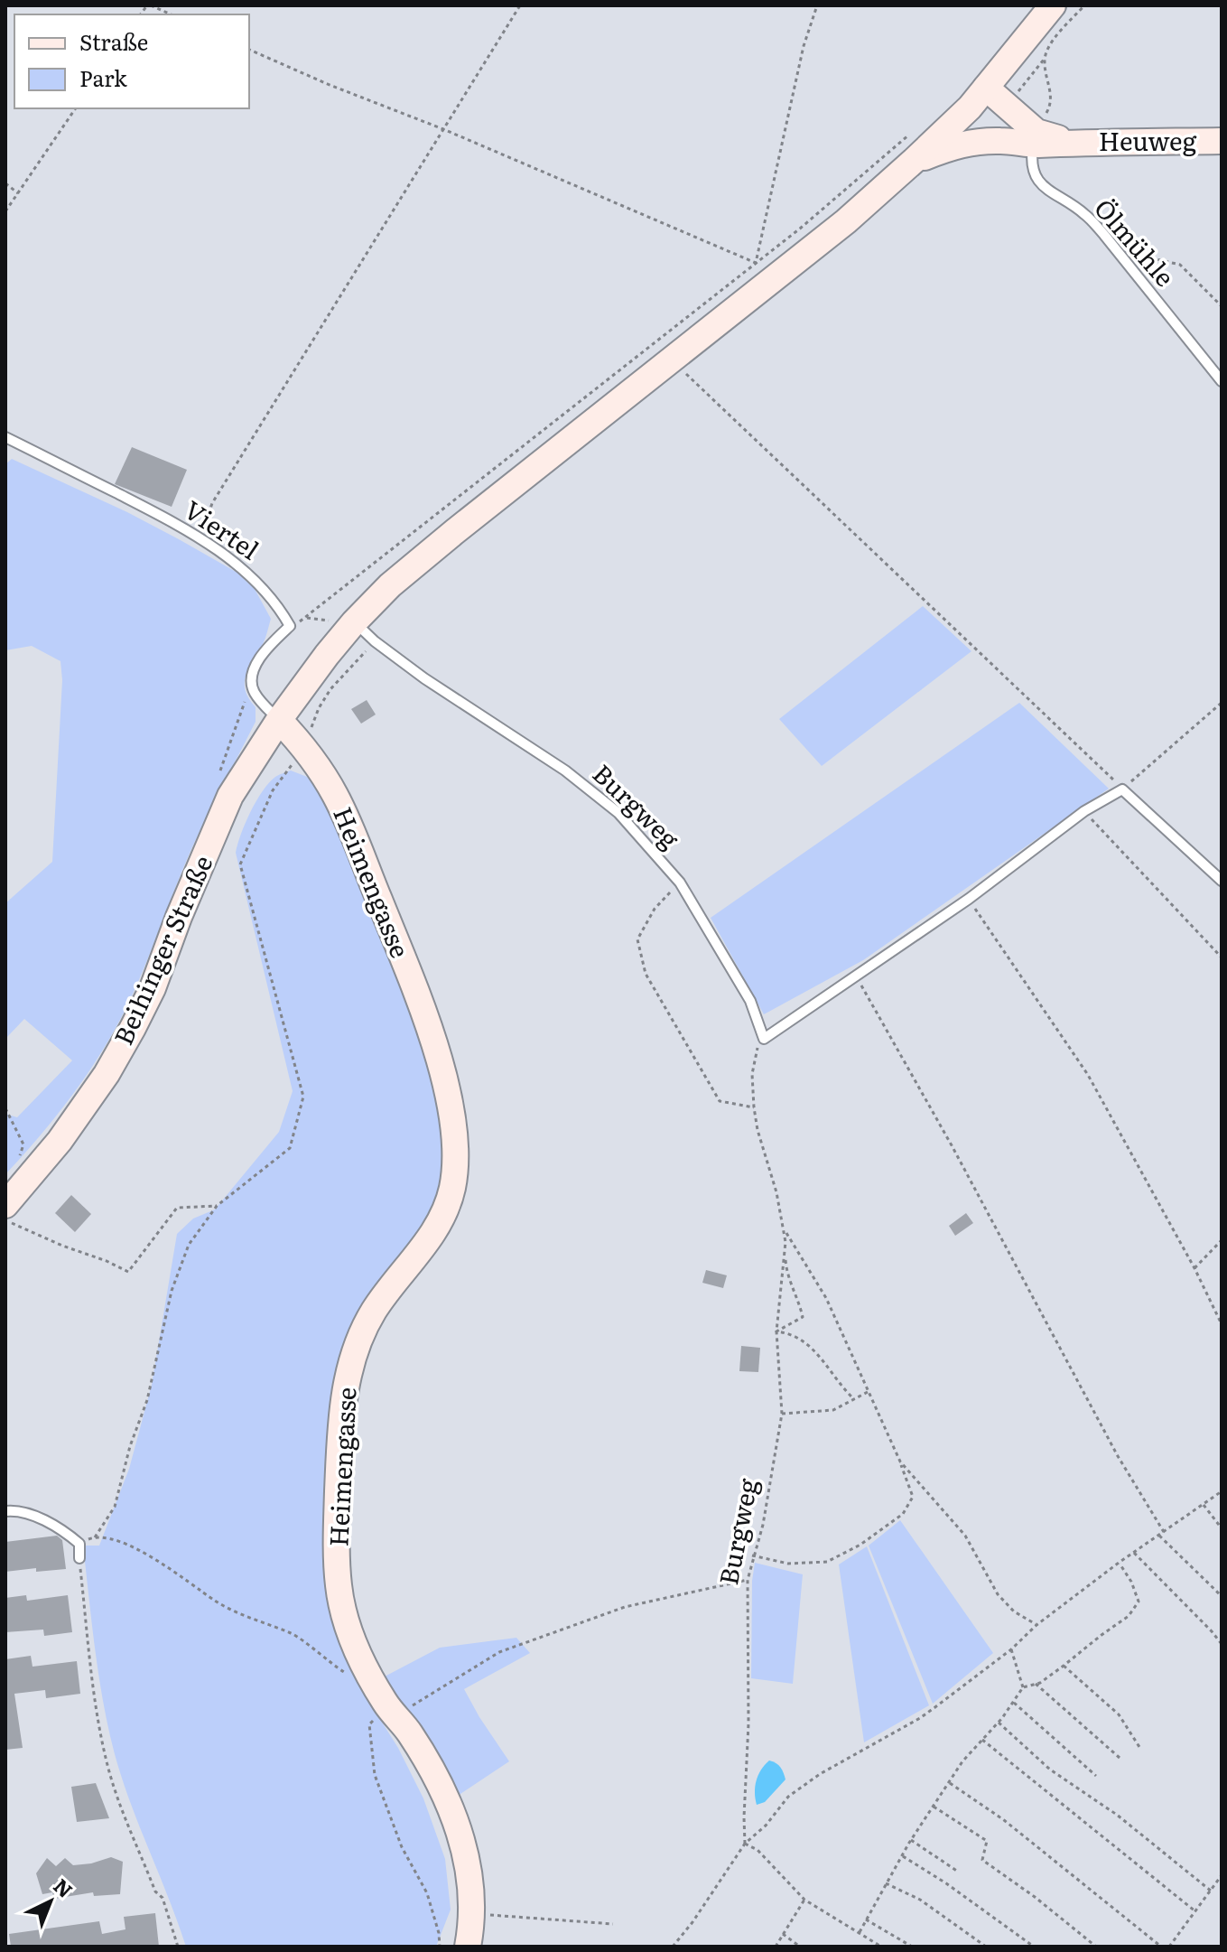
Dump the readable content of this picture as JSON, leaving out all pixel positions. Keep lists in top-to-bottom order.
{
  "streets": {
    "street": ["Heuweg", "Heimengasse", "Beihinger Straße"],
    "lane": ["Ölmühle", "Viertel", "Burgweg"]
  },
  "crossings": [
    ["Heuweg", "Ölmühle"],
    ["Burgweg", "Beihinger Straße"],
    ["Heimengasse", "Beihinger Straße"]
  ],
  "legend": ["Straße", "Park"],
  "north": "top right"
}
